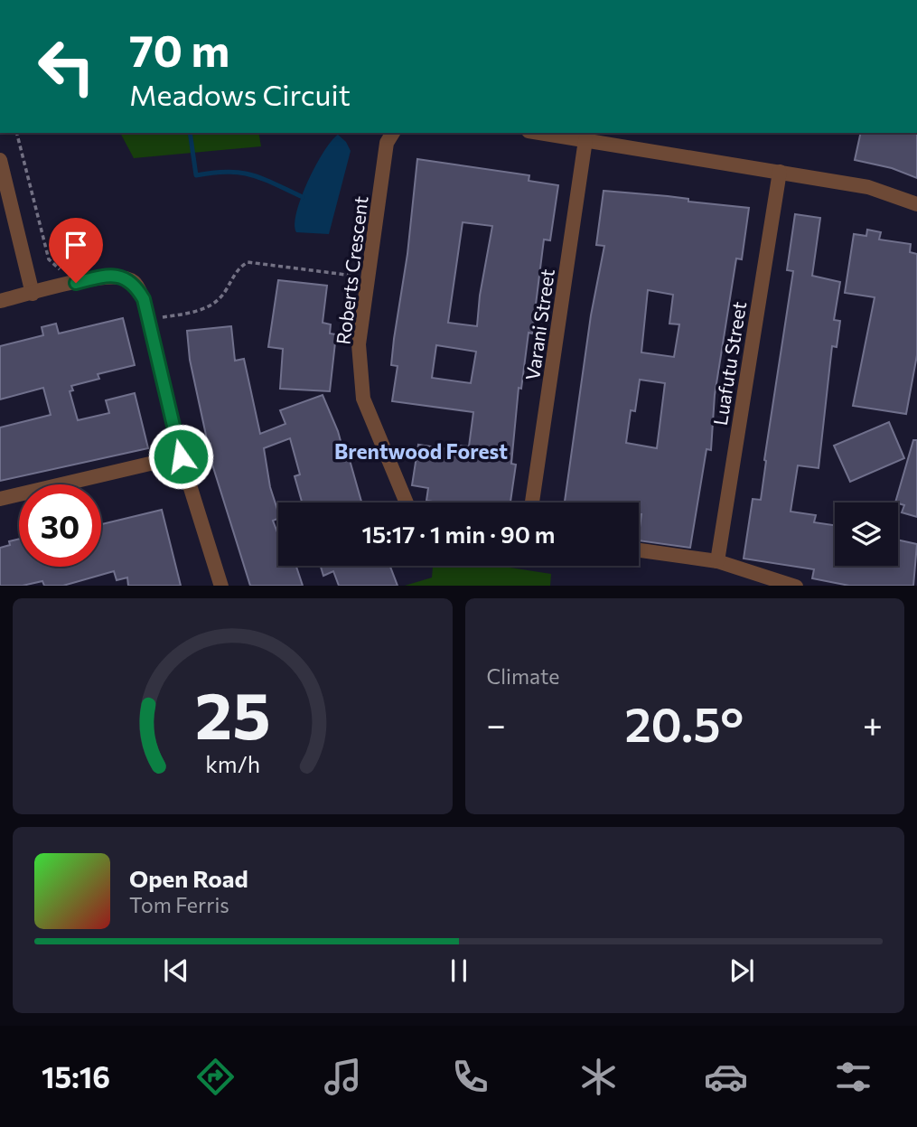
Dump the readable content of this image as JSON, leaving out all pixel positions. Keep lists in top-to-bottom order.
{
  "streets": {
    "street": ["Roberts Crescent", "Varani Street", "Luafutu Street"]
  },
  "districts": ["Brentwood Forest"],
  "page": {
    "turn": ["70 m", "Meadows Circuit"],
    "limit": "30",
    "trip": "15:17 · 1 min · 90 m",
    "tile": "Climate",
    "heat": ["−", "20.5°", "+"],
    "song": ["Open Road", "Tom Ferris"],
    "tabs": "15:16",
    "gauge": ["25", "km/h"]
  }
}
